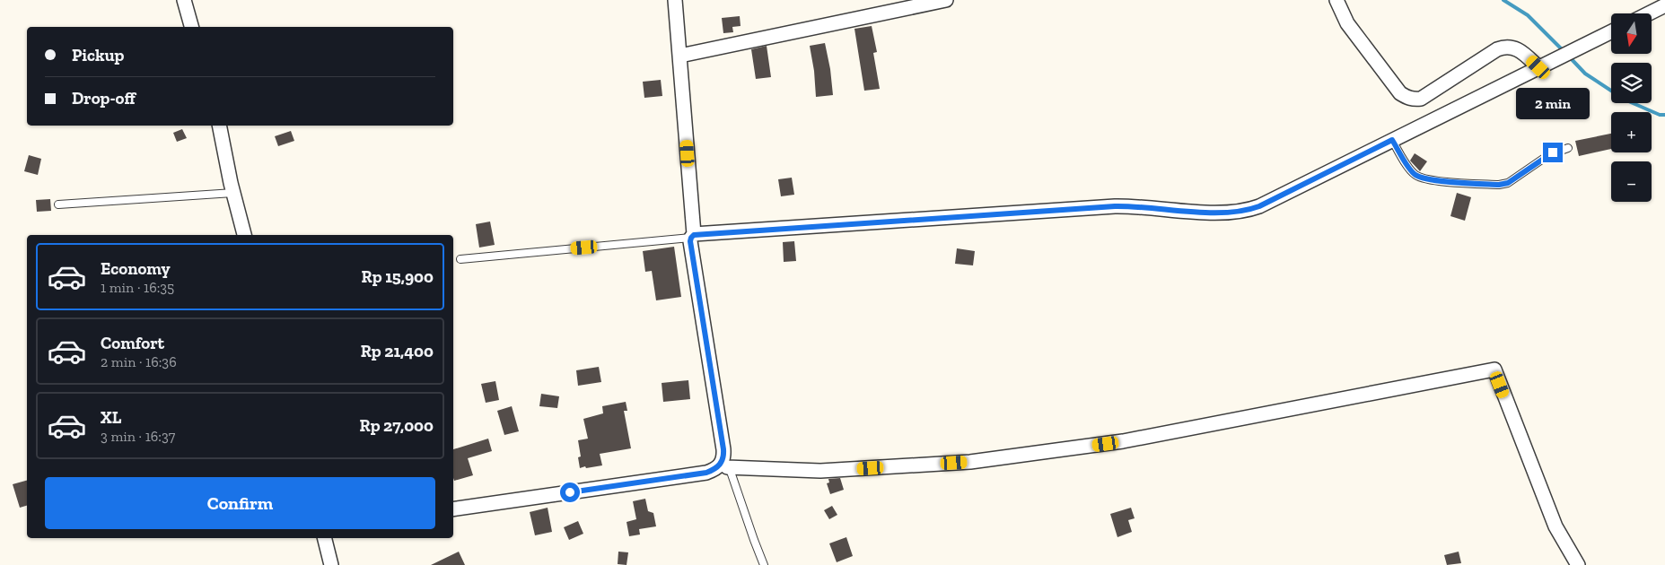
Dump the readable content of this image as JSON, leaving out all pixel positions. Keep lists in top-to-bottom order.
{
  "north": "bottom",
  "page": {
    "map_buttons": ["+", "−"],
    "banner": ["Pickup", "Drop-off"],
    "bubble": "2 min",
    "list": [
      {
        "name": "Economy",
        "note": "1 min · 16:35",
        "value": "Rp 15,900"
      },
      {
        "name": "Comfort",
        "note": "2 min · 16:36",
        "value": "Rp 21,400"
      },
      {
        "name": "XL",
        "note": "3 min · 16:37",
        "value": "Rp 27,000"
      }
    ],
    "buttons": "Confirm"
  }
}
